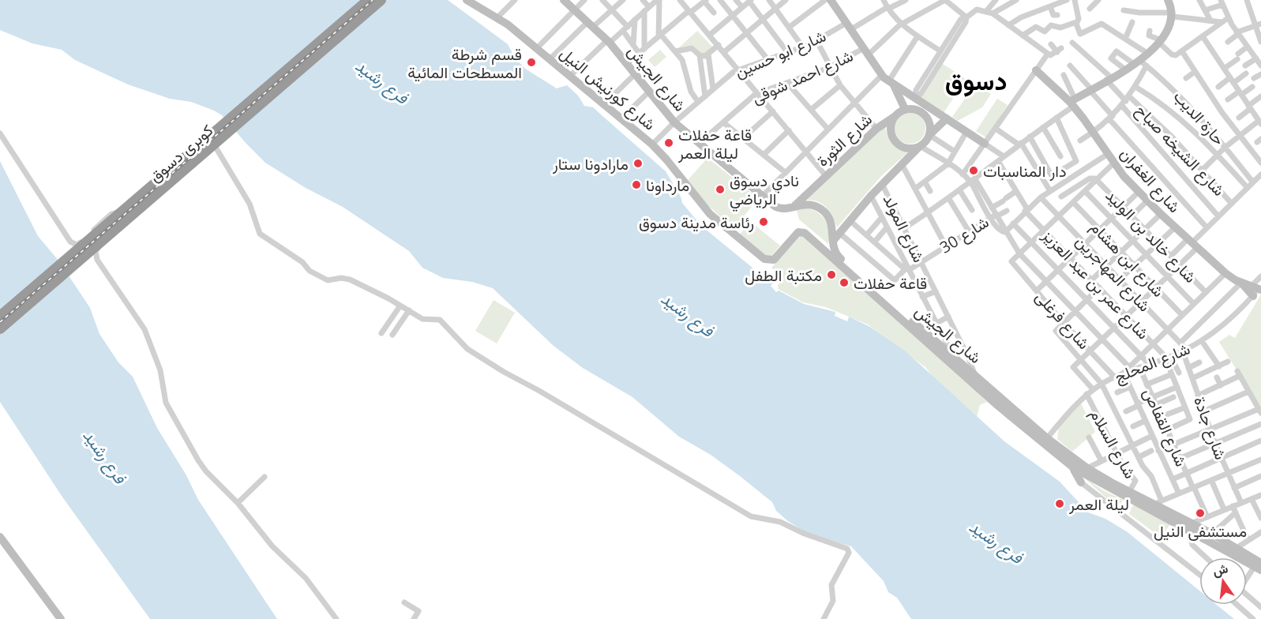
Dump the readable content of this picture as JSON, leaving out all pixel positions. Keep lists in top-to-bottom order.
{
  "streets": {
    "highway": ["كوبرى دسوق"],
    "main road": [
      "شارع الجيش",
      "شارع كورنيش النيل",
      "شارع الثورة",
      "شارع الغفران"
    ],
    "street": [
      "شارع ابو حسين",
      "شارع احمد شوقى",
      "حارة الديب",
      "شارع الشيخه صباح",
      "شارع المولد",
      "شارع 30",
      "شارع خالد بن الوليد",
      "شارع ابن هشام",
      "شارع المهاجرين",
      "شارع عمر بن عبد العزيز",
      "شارع فرغلى",
      "شارع المحلج",
      "شارع القفاص",
      "شارع جادة",
      "شارع السلام"
    ]
  },
  "crossings": [
    ["شارع ابو حسين", "شارع الجيش"],
    ["شارع ابو حسين", "شارع كورنيش النيل"],
    ["شارع احمد شوقى", "شارع الجيش"],
    ["شارع الجيش", "شارع كورنيش النيل"],
    ["شارع الجيش", "شارع الثورة"],
    ["شارع الجيش", "شارع المولد"],
    ["شارع الجيش", "شارع المحلج"],
    ["شارع الجيش", "شارع السلام"],
    ["شارع الغفران", "شارع المحلج"],
    ["شارع المولد", "شارع 30"],
    ["شارع المهاجرين", "شارع المحلج"],
    ["شارع المهاجرين", "شارع جادة"],
    ["شارع عمر بن عبد العزيز", "شارع المحلج"],
    ["شارع فرغلى", "شارع المحلج"],
    ["شارع المحلج", "شارع القفاص"],
    ["شارع المحلج", "شارع جادة"],
    ["شارع المحلج", "شارع السلام"]
  ],
  "districts": ["دسوق"],
  "water": ["فرع رشيد"],
  "places": [
    "قسم شرطة المسطحات المائية",
    "قاعة حفلات ليلة العمر",
    "مارادونا ستار",
    "دار المناسبات",
    "مارداونا",
    "نادي دسوق الرياضي",
    "رئاسة مدينة دسوق",
    "مكتبة الطفل",
    "قاعة حفلات",
    "ليلة العمر",
    "مستشفى النيل"
  ],
  "north": "top"
}
